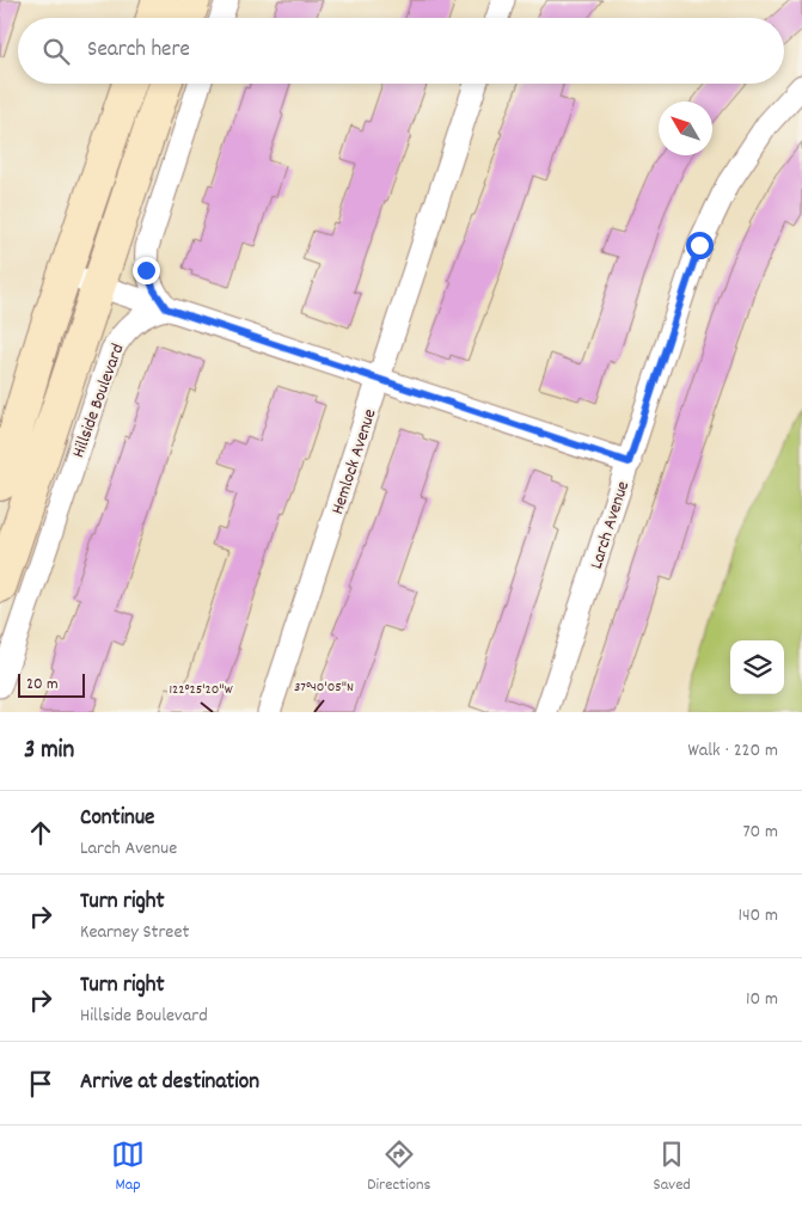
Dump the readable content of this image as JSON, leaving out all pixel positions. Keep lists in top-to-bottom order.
{
  "streets": {
    "main road": ["Hillside Boulevard"],
    "street": ["Hemlock Avenue", "Larch Avenue"]
  },
  "scale_bar": "20 m",
  "north": "top left",
  "page": {
    "search": "Search here",
    "scale": "20 m",
    "heading": ["3 min", "Walk · 220 m"],
    "list": [
      ["Continue", "Larch Avenue", "70 m"],
      ["Turn right", "Kearney Street", "140 m"],
      ["Turn right", "Hillside Boulevard", "10 m"],
      "Arrive at destination"
    ],
    "nav": ["Map", "Directions", "Saved"]
  },
  "coordinates": ["37°40'05\"N", "122°25'20\"W"]
}
